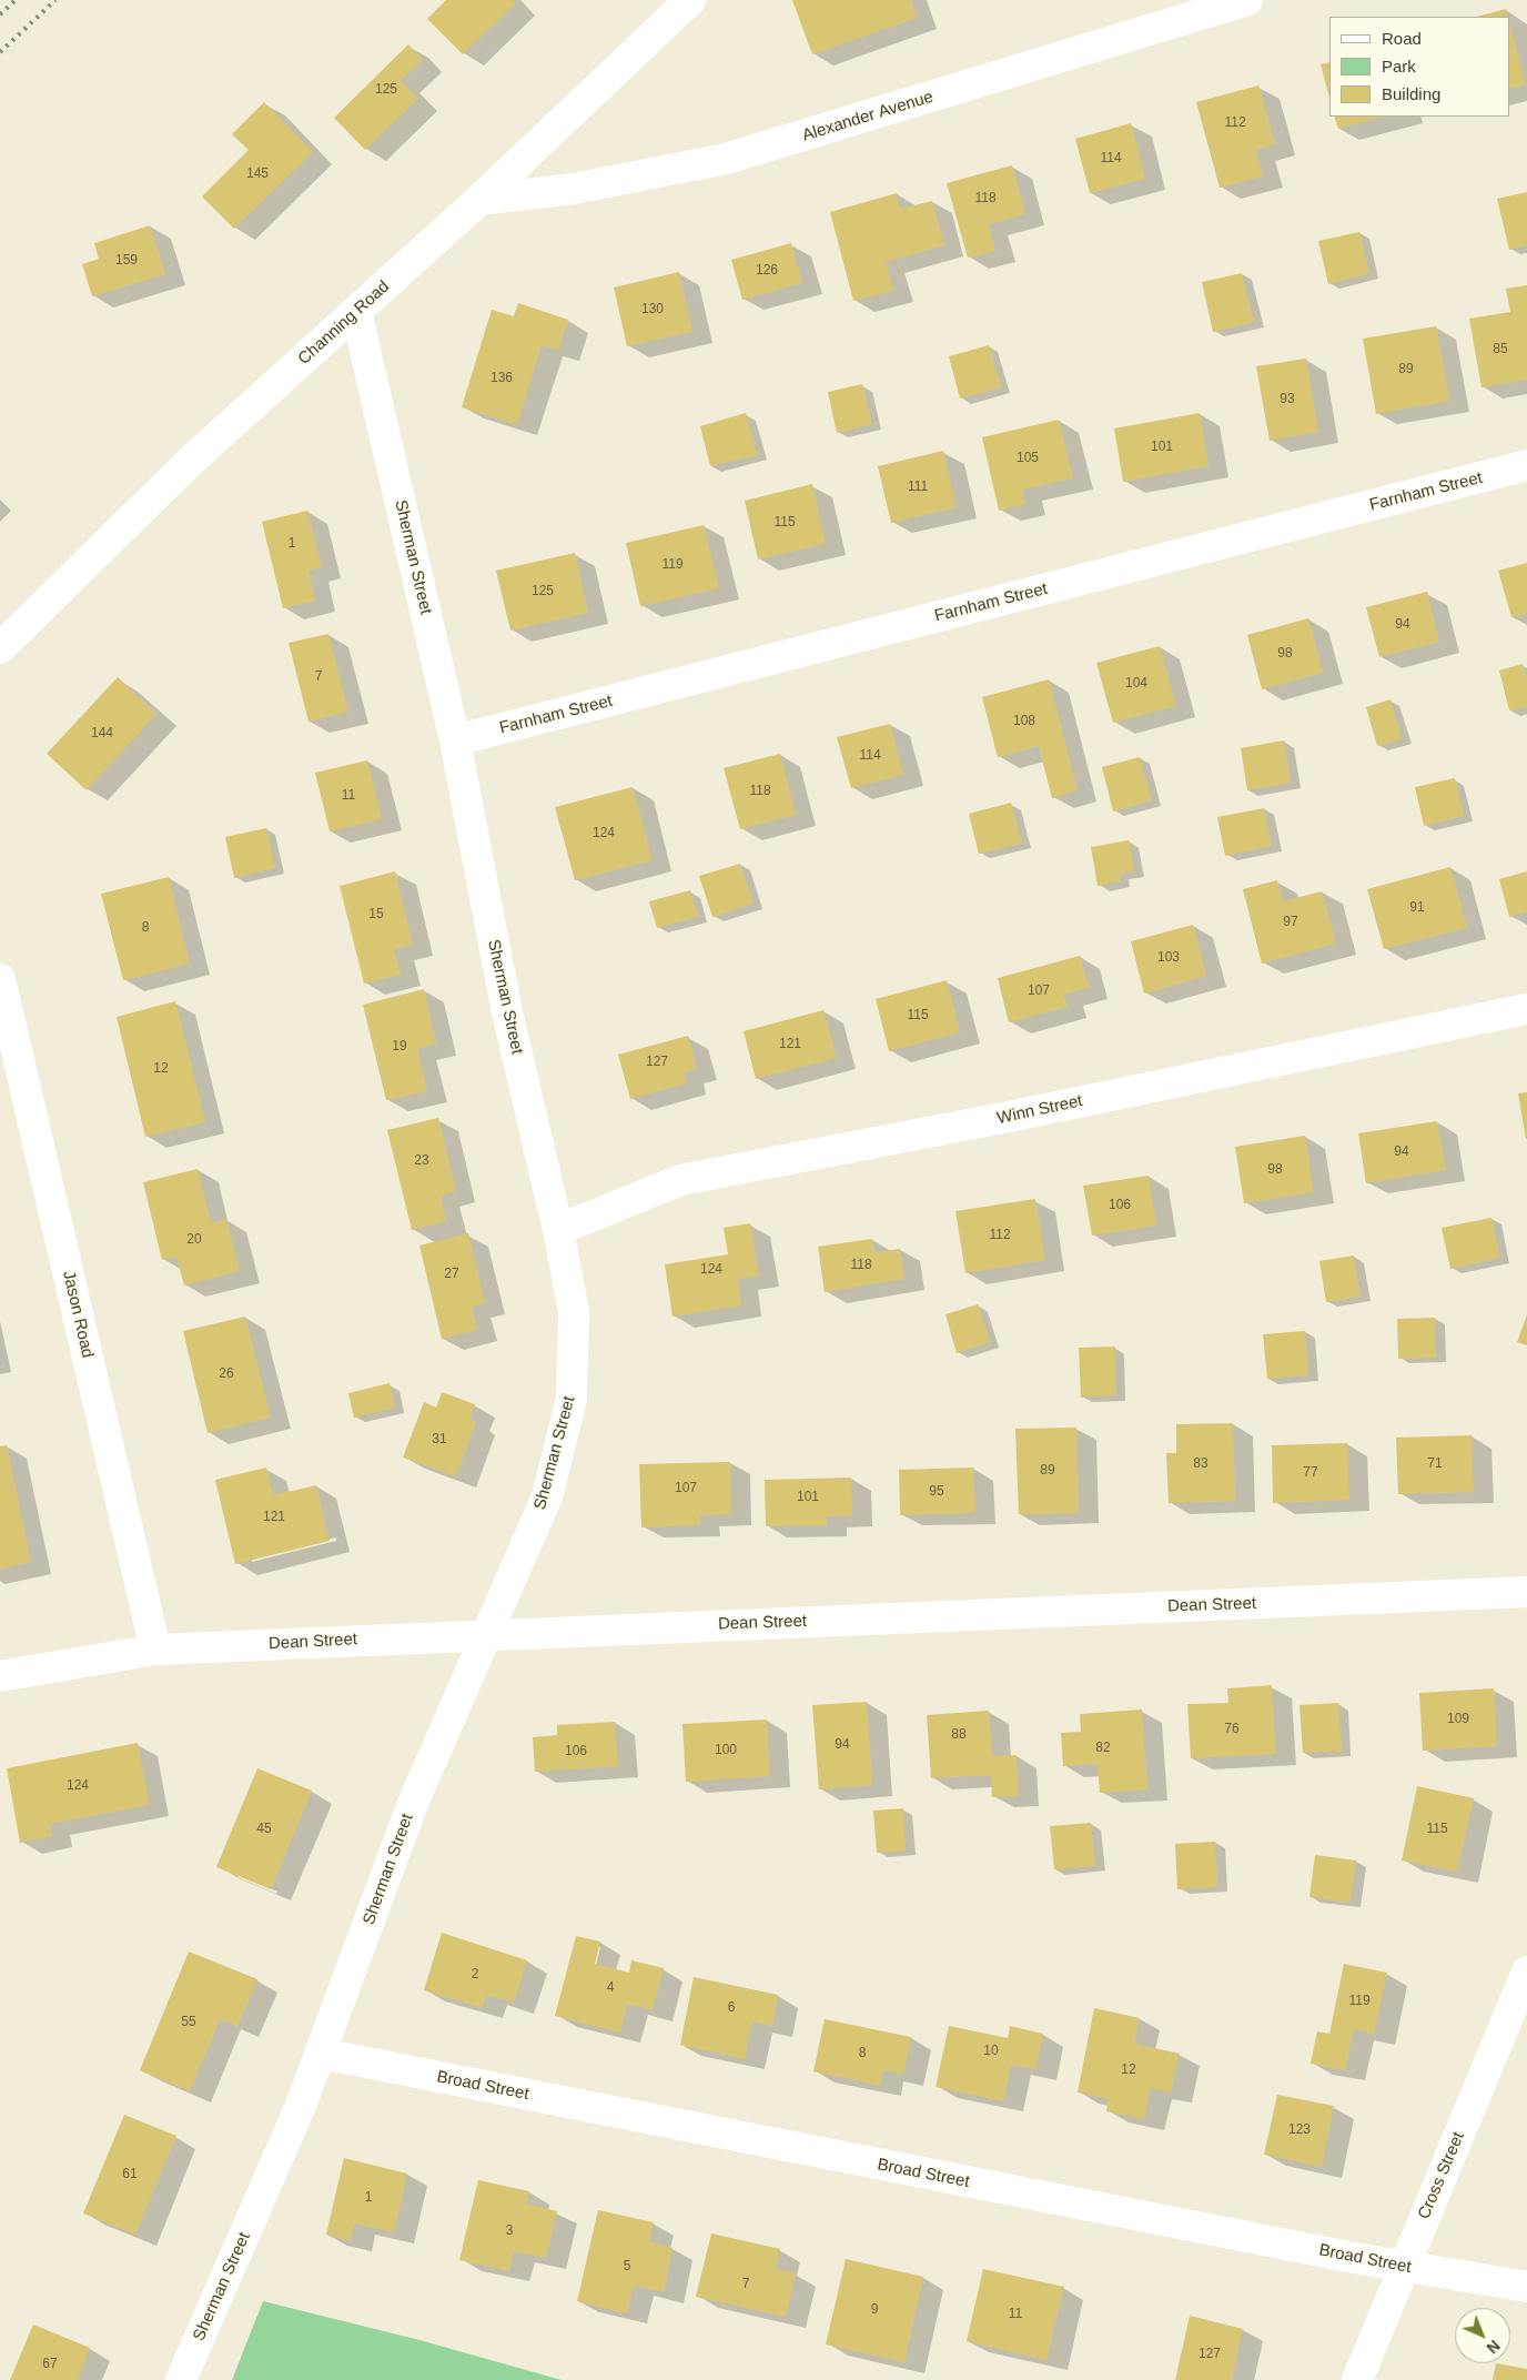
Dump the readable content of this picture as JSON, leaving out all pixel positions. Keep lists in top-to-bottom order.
{
  "streets": {
    "street": [
      "Alexander Avenue",
      "Channing Road",
      "Farnham Street",
      "Sherman Street",
      "Winn Street",
      "Jason Road",
      "Dean Street",
      "Broad Street",
      "Cross Street"
    ]
  },
  "crossings": [
    ["Alexander Avenue", "Channing Road"],
    ["Channing Road", "Sherman Street"],
    ["Farnham Street", "Sherman Street"],
    ["Sherman Street", "Winn Street"],
    ["Sherman Street", "Dean Street"],
    ["Sherman Street", "Broad Street"],
    ["Jason Road", "Dean Street"],
    ["Broad Street", "Cross Street"]
  ],
  "house_numbers": [
    "125",
    "112",
    "114",
    "145",
    "118",
    "159",
    "126",
    "130",
    "85",
    "89",
    "136",
    "93",
    "101",
    "105",
    "111",
    "115",
    "1",
    "119",
    "125",
    "94",
    "98",
    "7",
    "104",
    "108",
    "144",
    "114",
    "118",
    "11",
    "124",
    "91",
    "15",
    "97",
    "8",
    "103",
    "107",
    "115",
    "121",
    "19",
    "127",
    "12",
    "94",
    "23",
    "98",
    "106",
    "112",
    "20",
    "118",
    "124",
    "27",
    "26",
    "31",
    "83",
    "71",
    "89",
    "77",
    "107",
    "95",
    "101",
    "121",
    "109",
    "76",
    "88",
    "94",
    "82",
    "100",
    "106",
    "124",
    "45",
    "115",
    "2",
    "4",
    "119",
    "6",
    "55",
    "10",
    "8",
    "12",
    "123",
    "61",
    "1",
    "3",
    "5",
    "7",
    "9",
    "11",
    "127",
    "67"
  ],
  "legend": ["Road", "Park", "Building"],
  "north": "bottom right"
}
